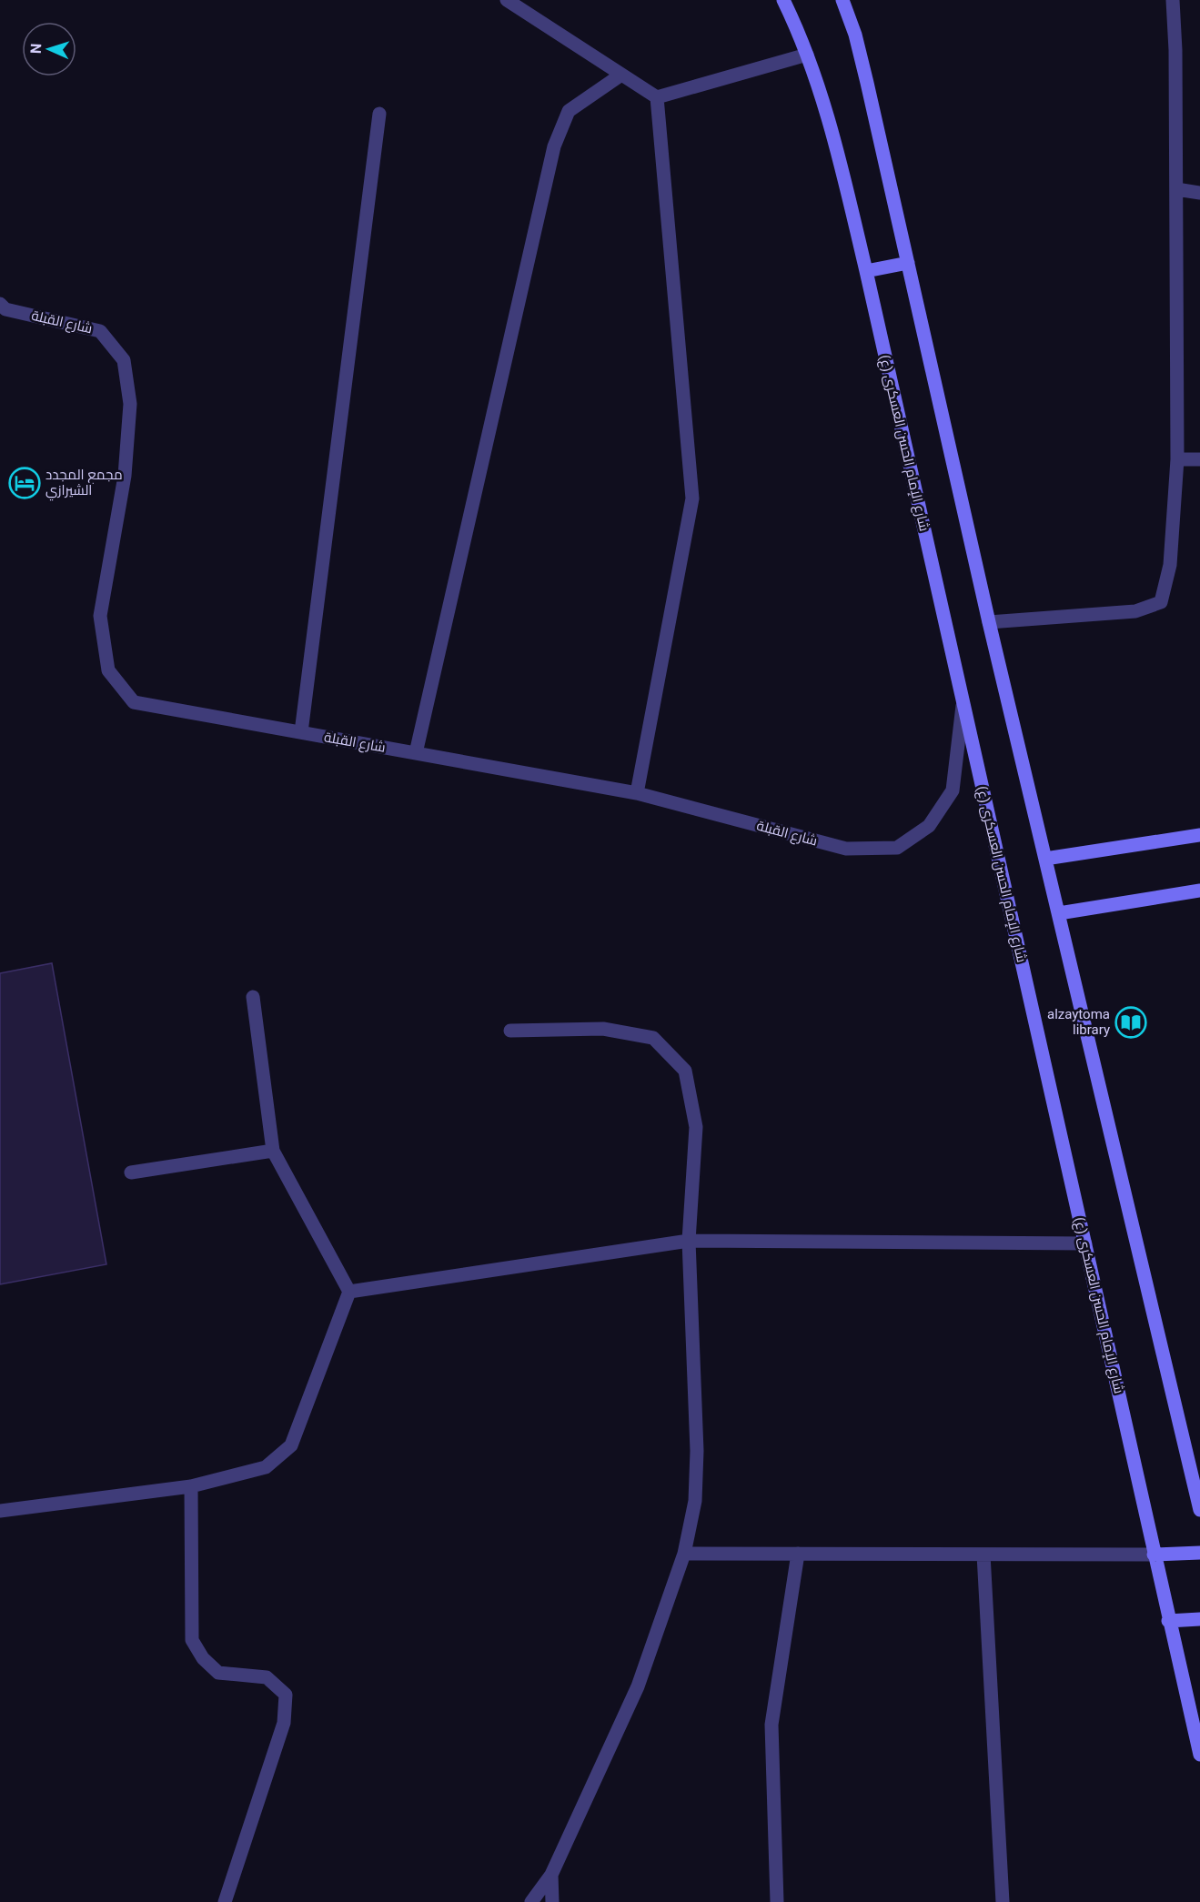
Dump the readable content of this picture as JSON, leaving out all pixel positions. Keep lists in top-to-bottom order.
{
  "streets": {
    "main road": ["شارع الإمام الحسن العسکری (ع)"],
    "street": ["شارع القبلة"]
  },
  "crossings": [
    ["شارع القبلة", "شارع الإمام الحسن العسکری (ع)"]
  ],
  "places": {
    "hotel": ["مجمع المجدد الشيرازي"],
    "library": ["alzaytoma library"]
  },
  "north": "left"
}
